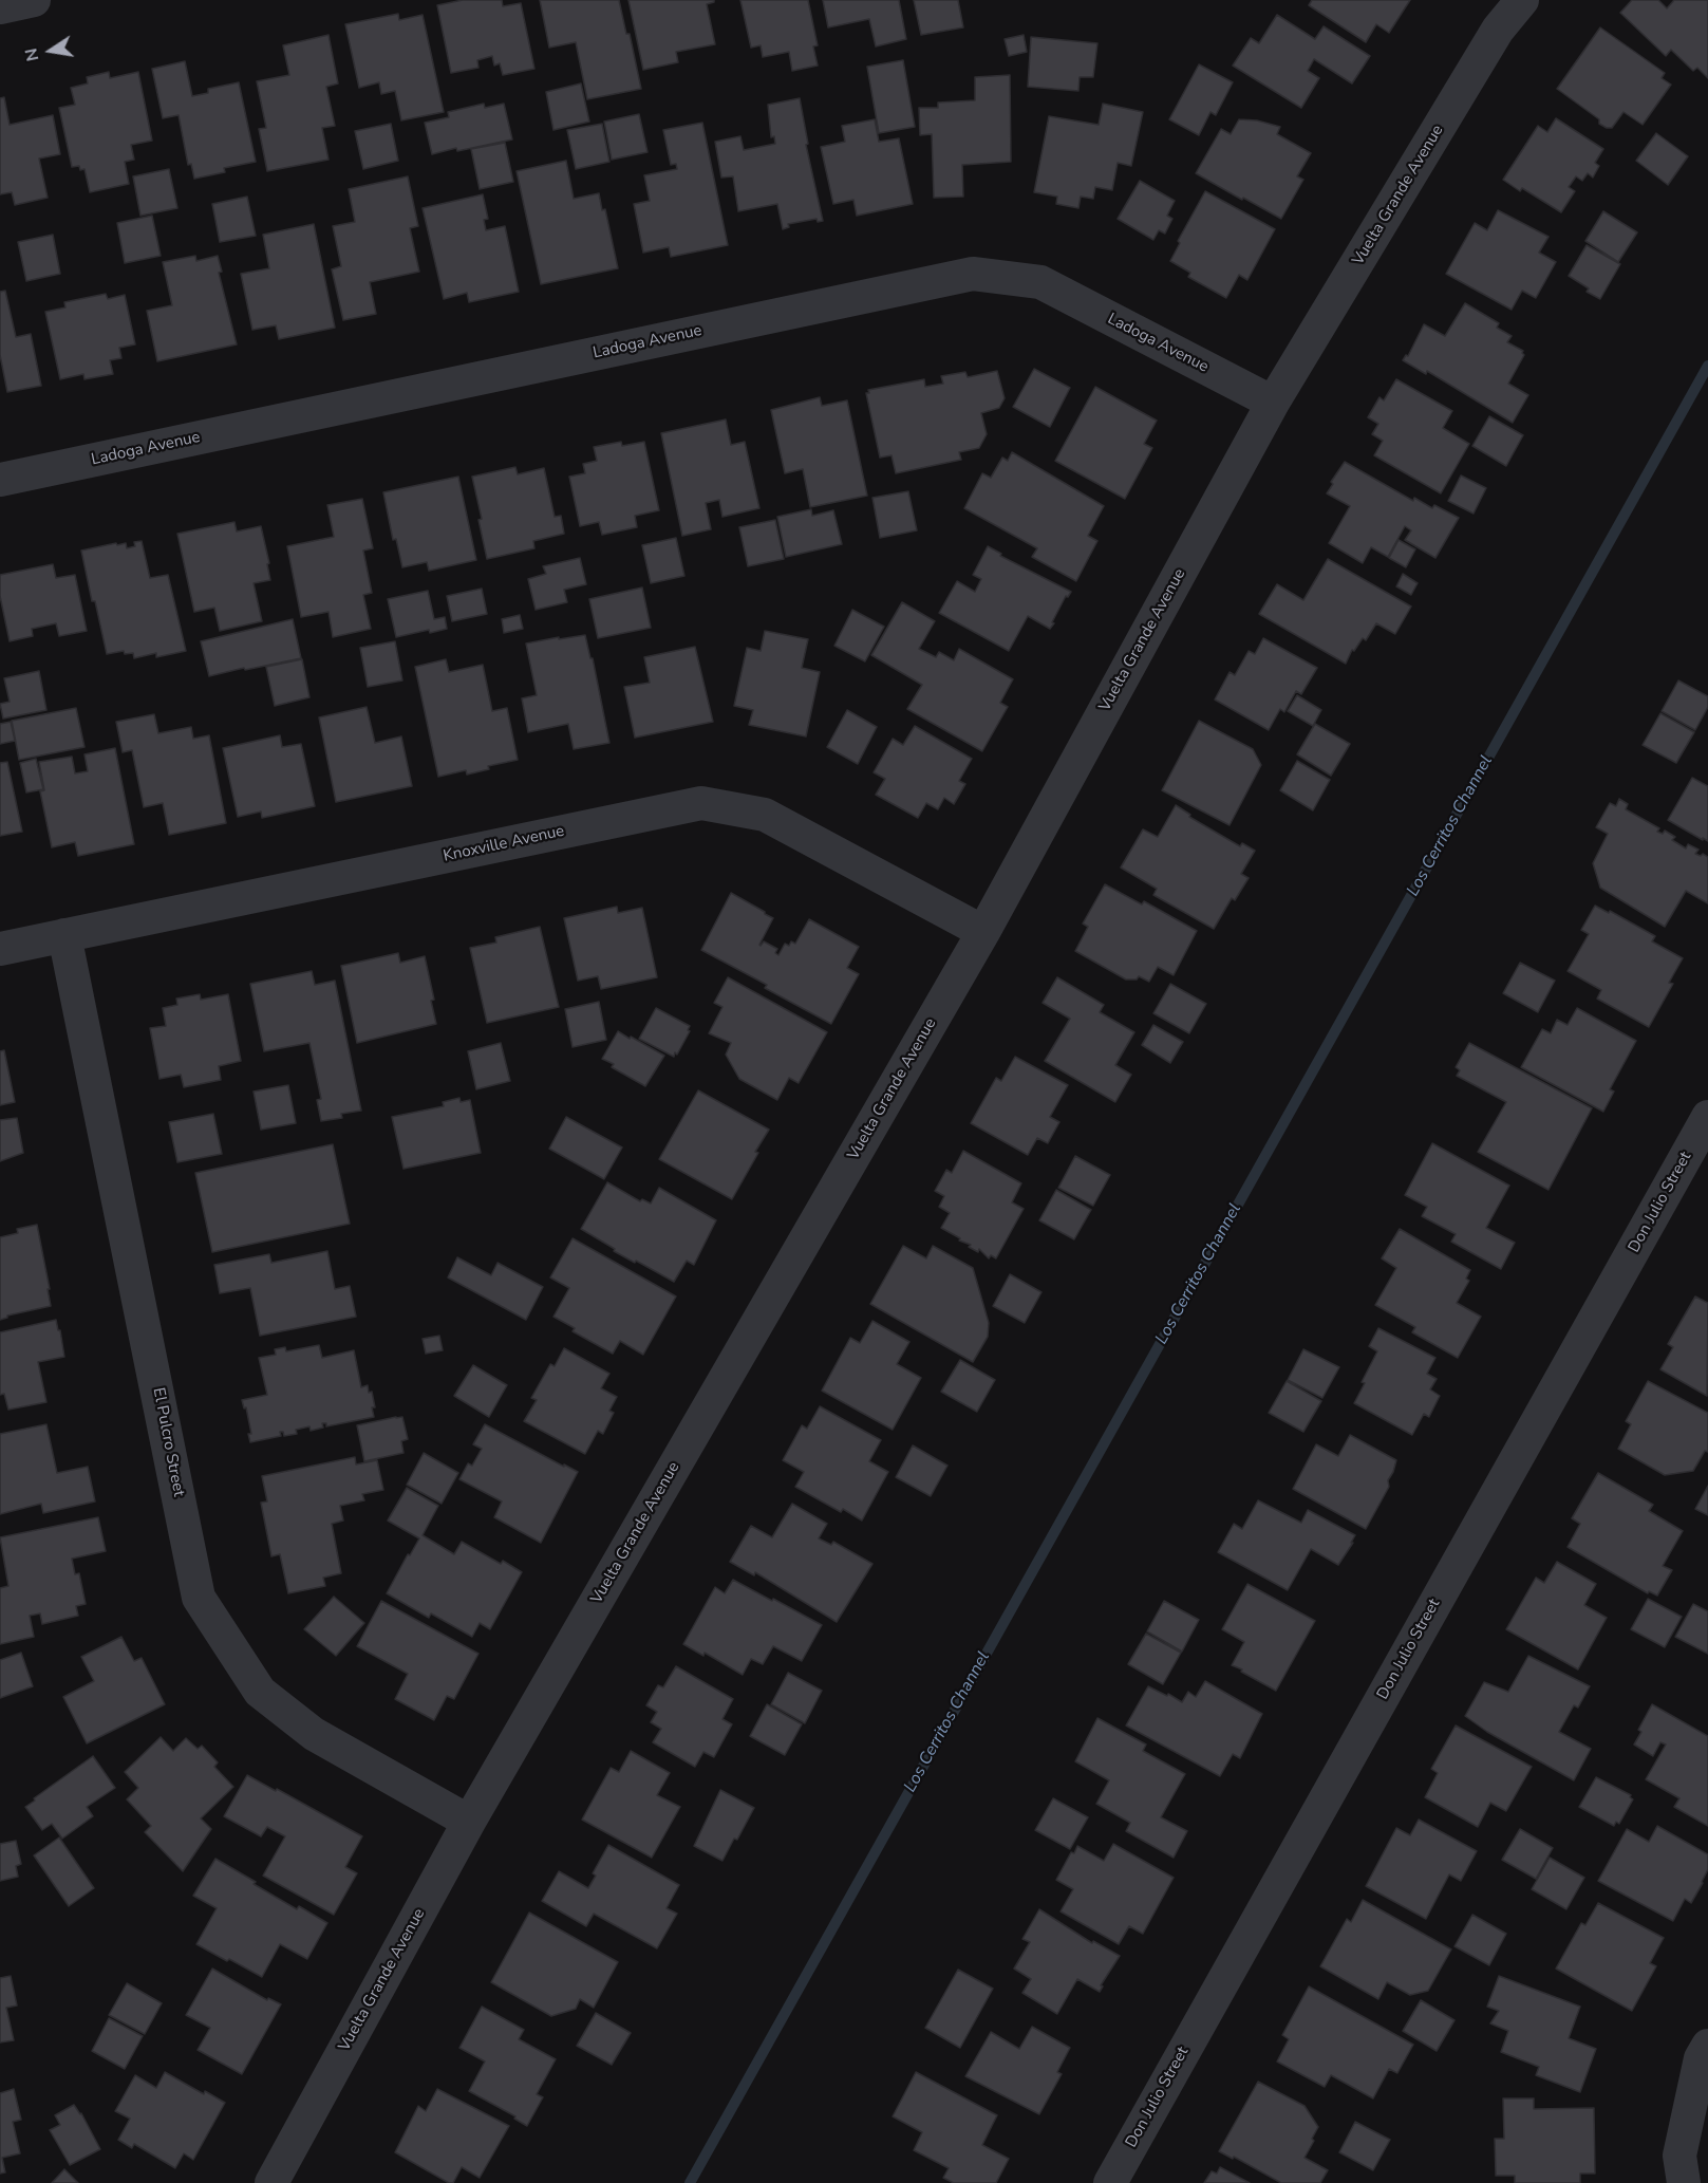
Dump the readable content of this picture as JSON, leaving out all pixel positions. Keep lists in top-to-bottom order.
{
  "streets": {
    "street": [
      "Vuelta Grande Avenue",
      "Ladoga Avenue",
      "Knoxville Avenue",
      "Don Julio Street",
      "El Pulcro Street"
    ]
  },
  "crossings": [
    ["Vuelta Grande Avenue", "Ladoga Avenue"],
    ["Vuelta Grande Avenue", "Knoxville Avenue"],
    ["Vuelta Grande Avenue", "El Pulcro Street"],
    ["Knoxville Avenue", "El Pulcro Street"]
  ],
  "water": ["Los Cerritos Channel"],
  "north": "left"
}
